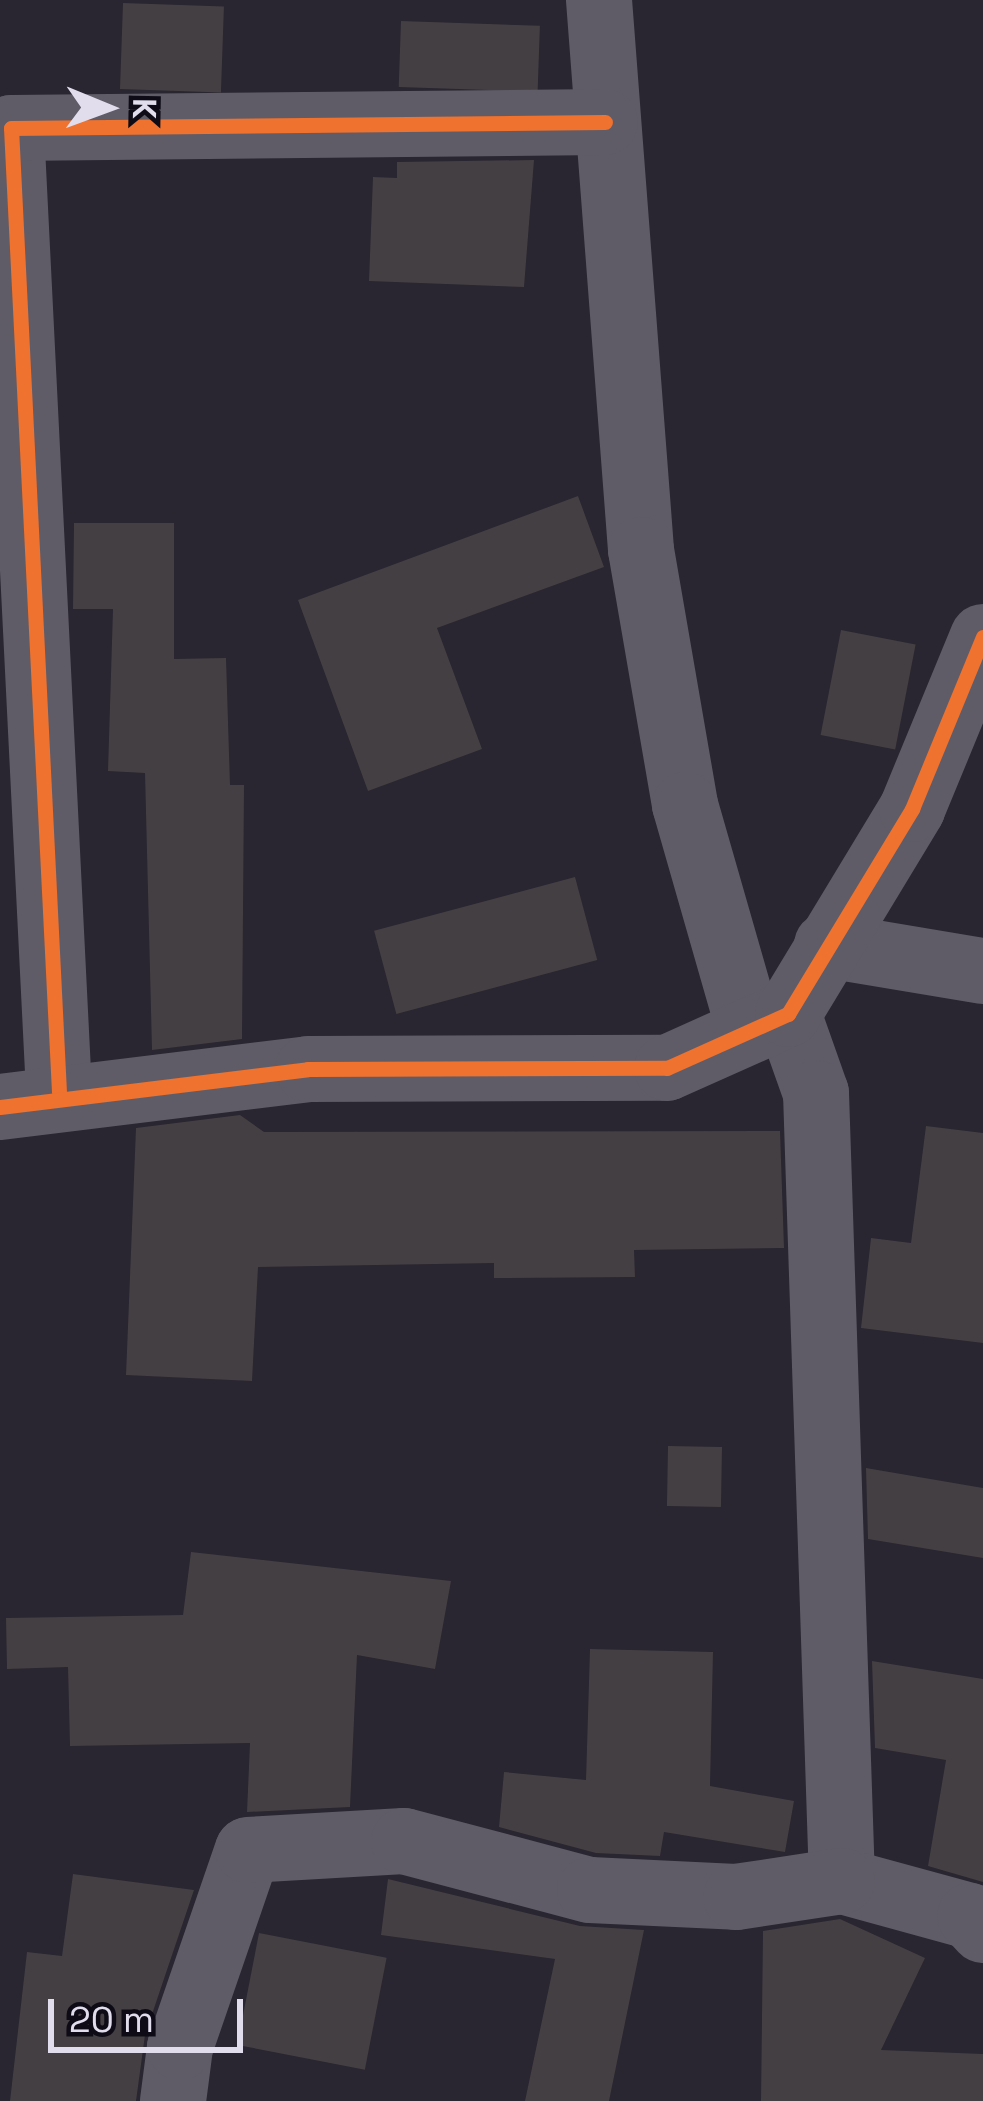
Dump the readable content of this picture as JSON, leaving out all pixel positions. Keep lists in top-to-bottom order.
{
  "scale_bar": "20 m",
  "north": "right"
}
